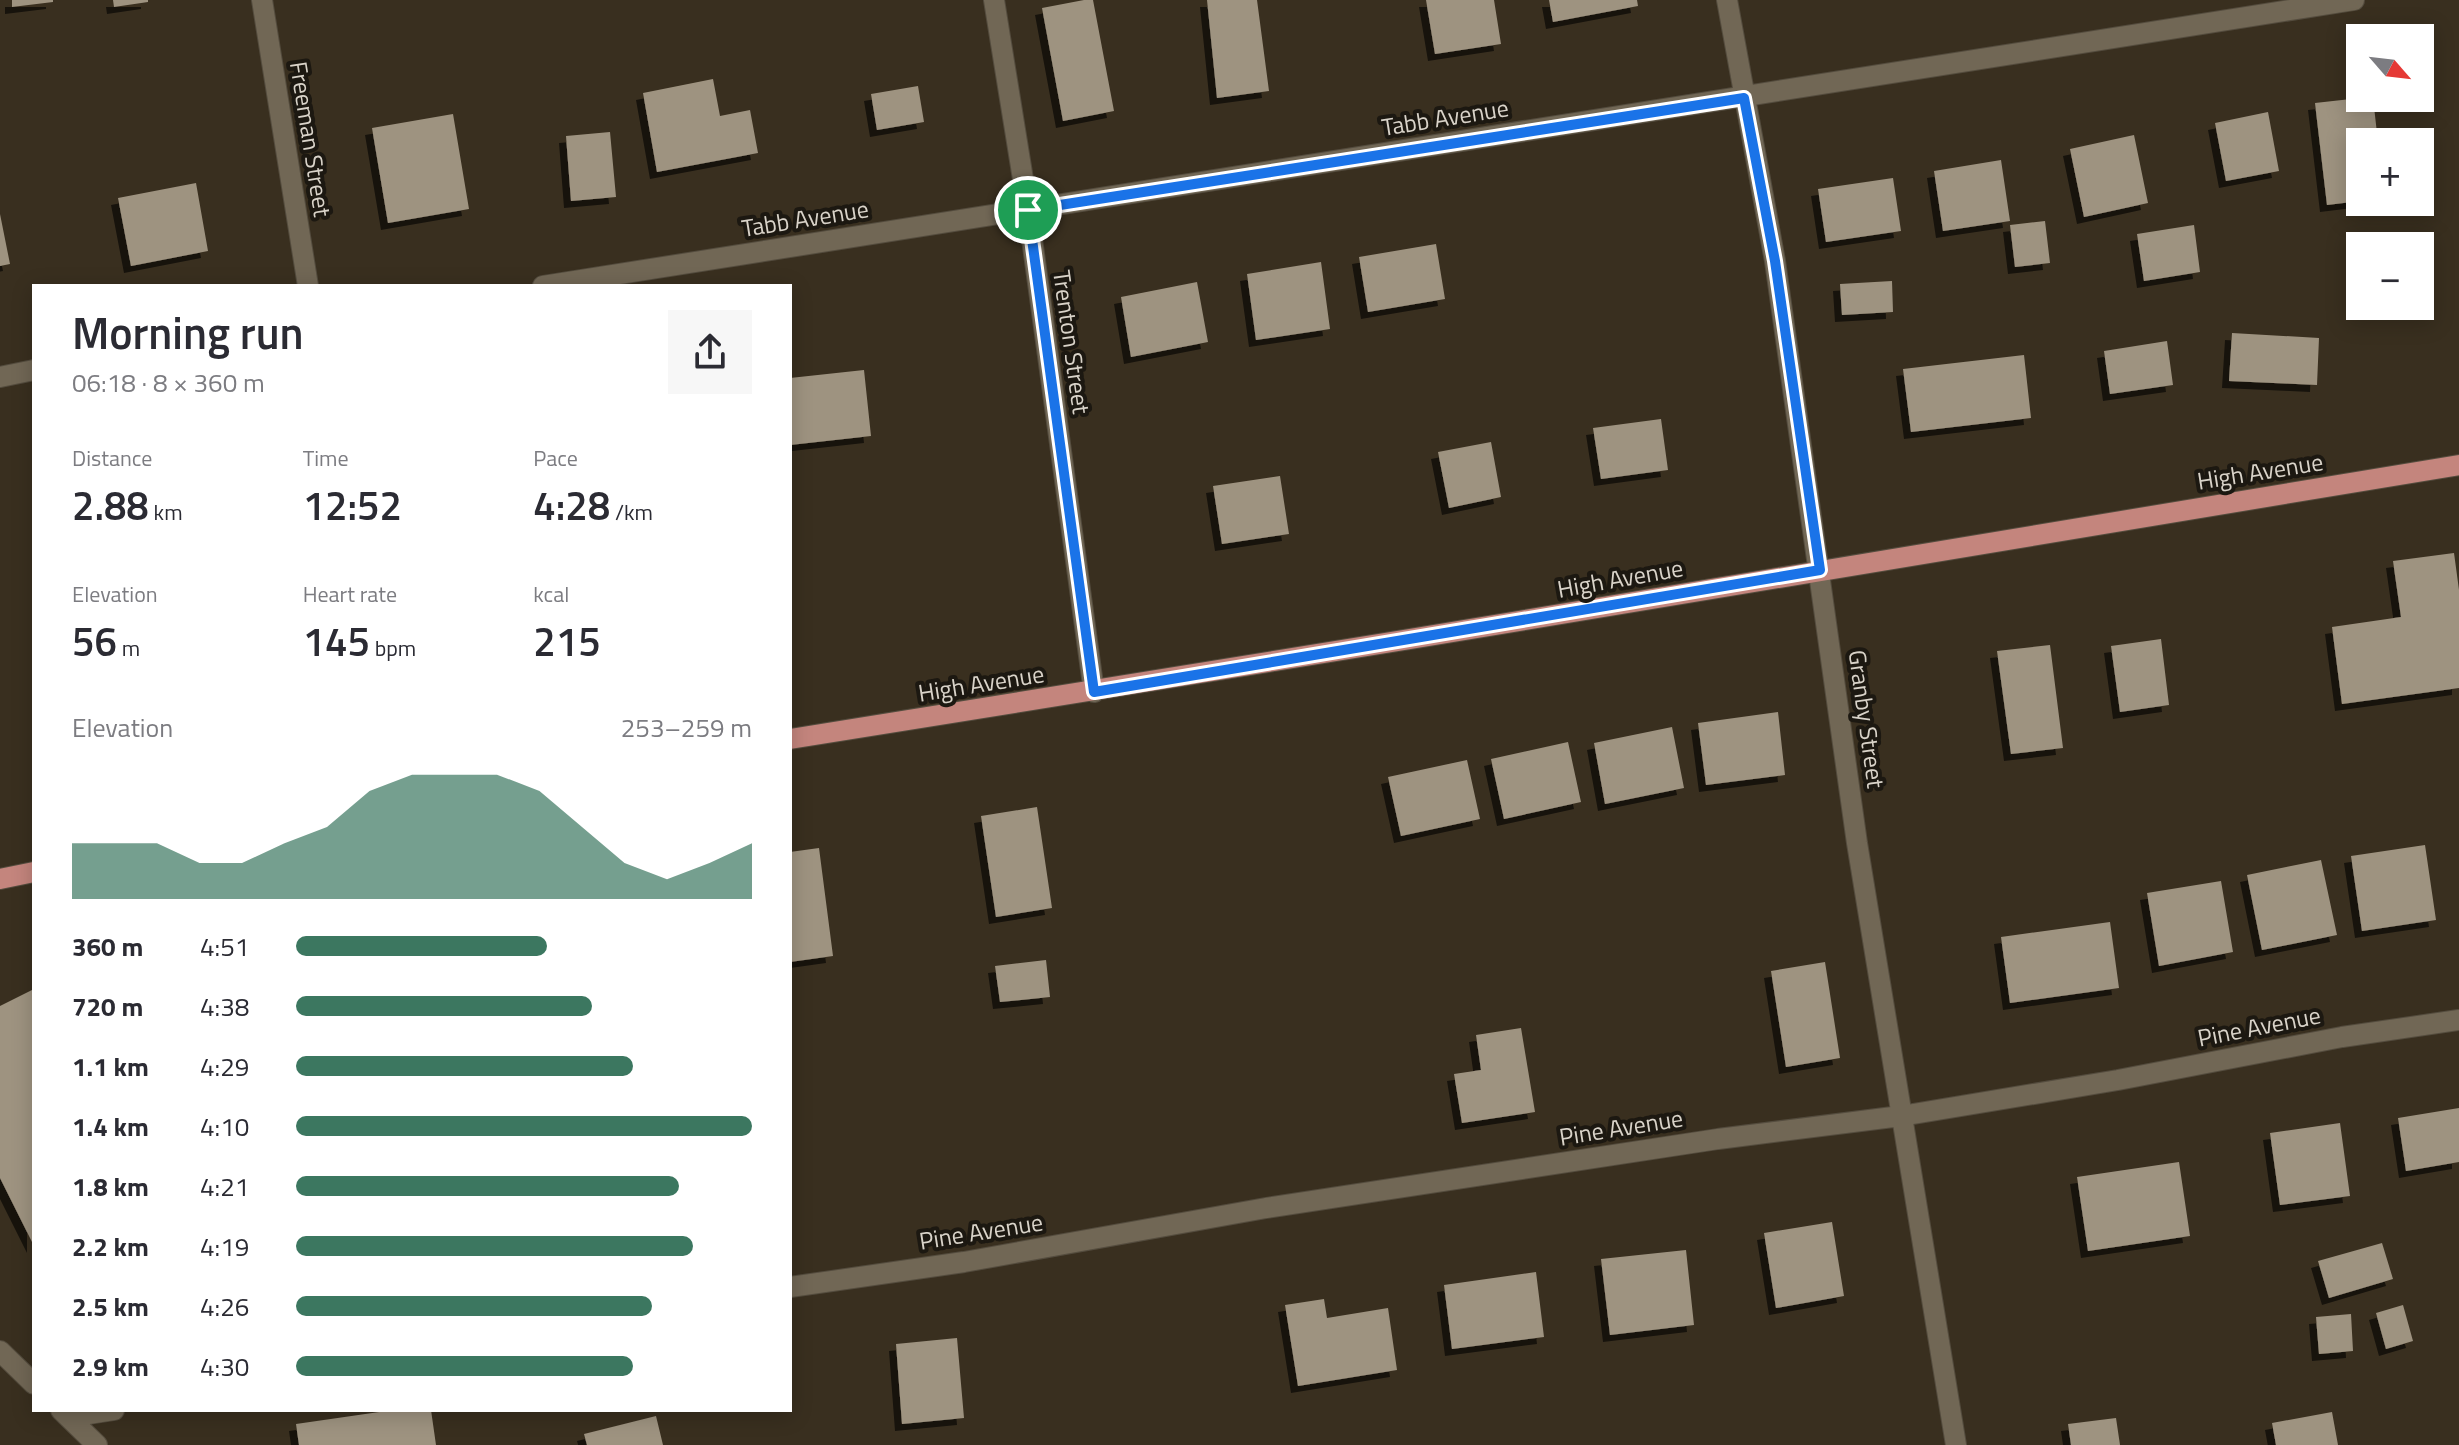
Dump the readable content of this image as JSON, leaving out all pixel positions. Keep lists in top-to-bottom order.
{
  "streets": {
    "main road": ["High Avenue"],
    "street": [
      "Tabb Avenue",
      "Freeman Street",
      "Trenton Street",
      "Granby Street",
      "Pine Avenue"
    ]
  },
  "crossings": [
    ["Tabb Avenue", "Trenton Street"],
    ["Tabb Avenue", "Granby Street"],
    ["Trenton Street", "High Avenue"],
    ["High Avenue", "Granby Street"],
    ["Granby Street", "Pine Avenue"]
  ],
  "north": "bottom right",
  "page": {
    "map_buttons": ["+", "−"],
    "heading": ["Morning run", "06:18 · 8 × 360 m"],
    "stats": [
      ["Distance", "2.88 km"],
      ["Time", "12:52"],
      ["Pace", "4:28 /km"],
      ["Elevation", "56 m"],
      ["Heart rate", "145 bpm"],
      ["kcal", "215"]
    ],
    "chart": ["Elevation", "253–259 m"],
    "list": [
      {
        "name": "360 m",
        "note": "4:51"
      },
      {
        "name": "720 m",
        "note": "4:38"
      },
      {
        "name": "1.1 km",
        "note": "4:29"
      },
      {
        "name": "1.4 km",
        "note": "4:10"
      },
      {
        "name": "1.8 km",
        "note": "4:21"
      },
      {
        "name": "2.2 km",
        "note": "4:19"
      },
      {
        "name": "2.5 km",
        "note": "4:26"
      },
      {
        "name": "2.9 km",
        "note": "4:30"
      }
    ]
  }
}
